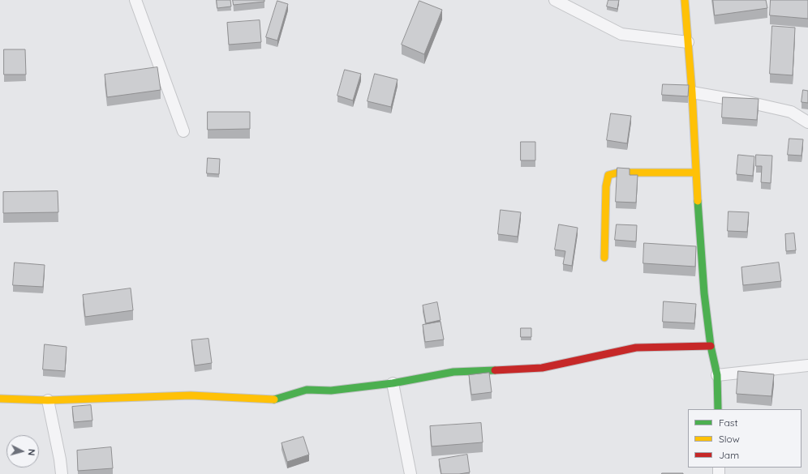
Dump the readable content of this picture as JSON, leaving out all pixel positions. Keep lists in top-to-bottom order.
{
  "legend": ["Fast", "Slow", "Jam"],
  "north": "right"
}
